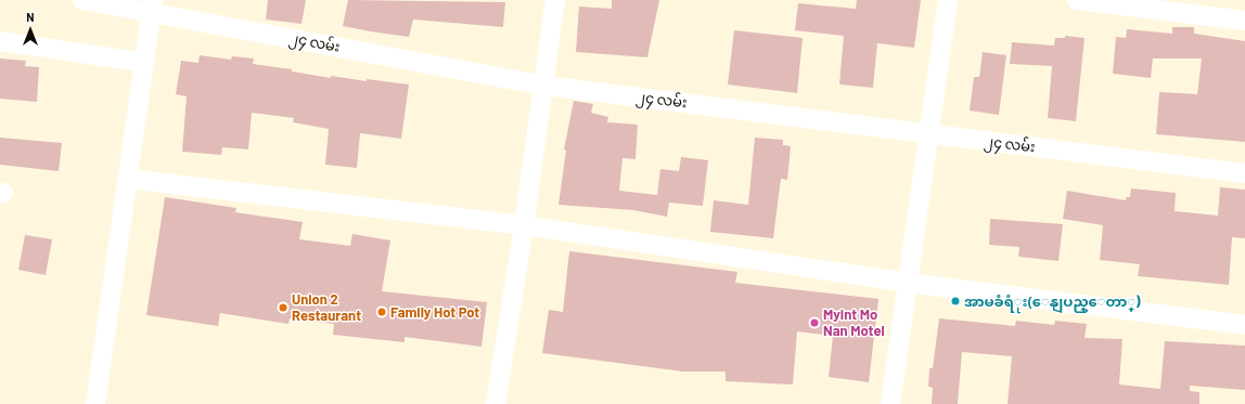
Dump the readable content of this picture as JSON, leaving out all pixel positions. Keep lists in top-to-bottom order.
{
  "streets": {
    "street": ["၂၄ လမ်း"]
  },
  "places": [
    "အာမခံရံုး(ေနျပည္ေတာ္)",
    "Union 2 Restaurant",
    "Family Hot Pot",
    "Myint Mo Nan Motel"
  ],
  "north": "top"
}
